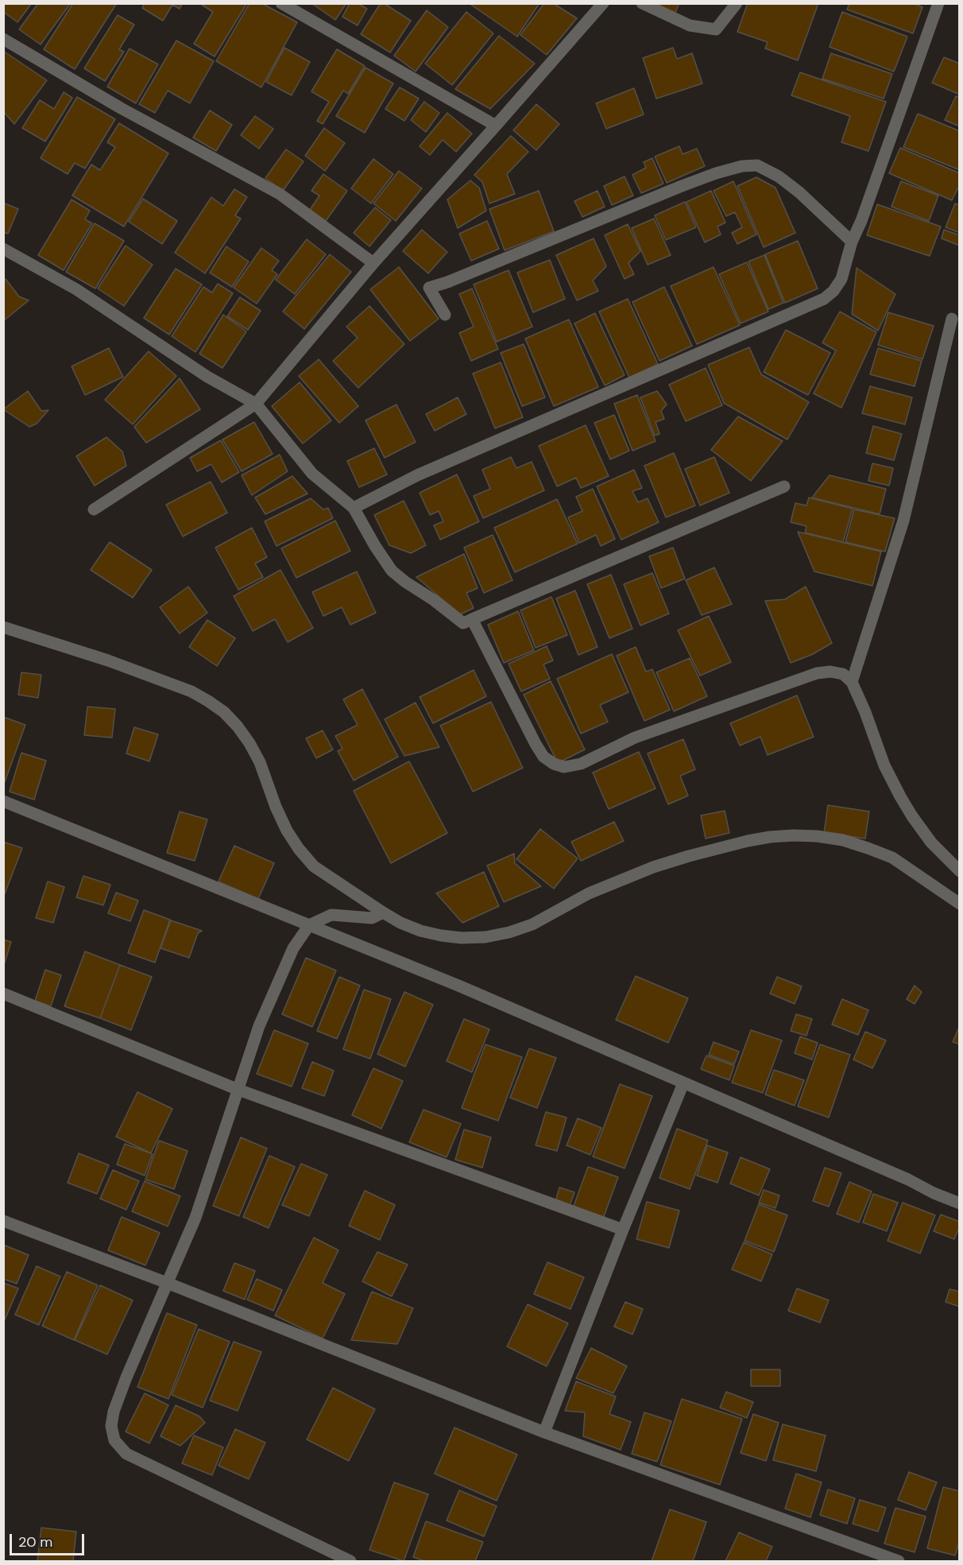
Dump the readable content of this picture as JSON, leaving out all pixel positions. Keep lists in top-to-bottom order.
{
  "scale_bar": "20 m"
}
